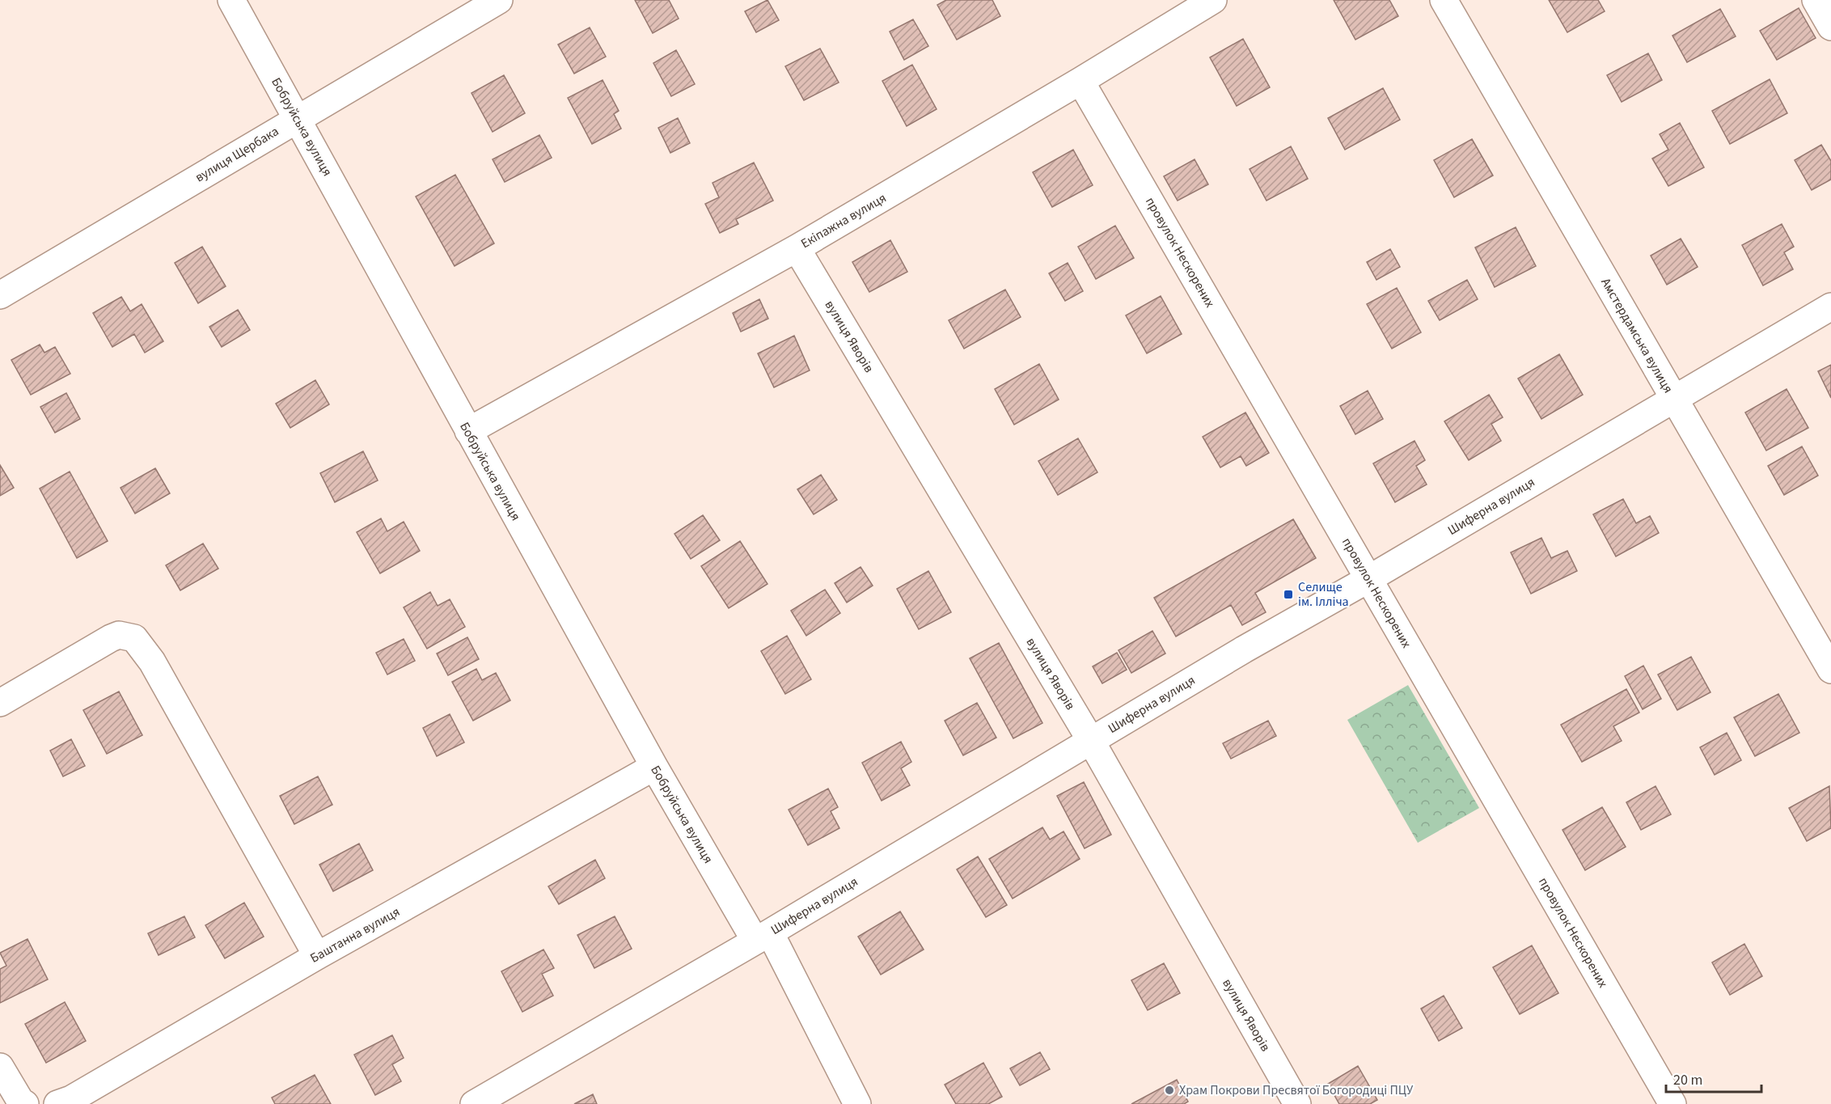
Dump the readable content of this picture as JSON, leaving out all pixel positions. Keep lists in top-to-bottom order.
{
  "streets": {
    "street": [
      "Бобруйська вулиця",
      "вулиця Щербака",
      "Екіпажна вулиця",
      "провулок Нескорених",
      "Амстердамська вулиця",
      "вулиця Яворів",
      "Шиферна вулиця",
      "Баштанна вулиця"
    ]
  },
  "crossings": [
    ["Бобруйська вулиця", "вулиця Щербака"],
    ["Бобруйська вулиця", "Екіпажна вулиця"],
    ["Бобруйська вулиця", "Шиферна вулиця"],
    ["Бобруйська вулиця", "Баштанна вулиця"],
    ["Екіпажна вулиця", "провулок Нескорених"],
    ["Екіпажна вулиця", "вулиця Яворів"],
    ["провулок Нескорених", "Шиферна вулиця"],
    ["Амстердамська вулиця", "Шиферна вулиця"],
    ["вулиця Яворів", "Шиферна вулиця"]
  ],
  "places": {
    "transit": ["Селище ім. Ілліча"],
    "other": ["Храм Покрови Пресвятої Богородиці ПЦУ"]
  },
  "scale_bar": "20 m"
}
